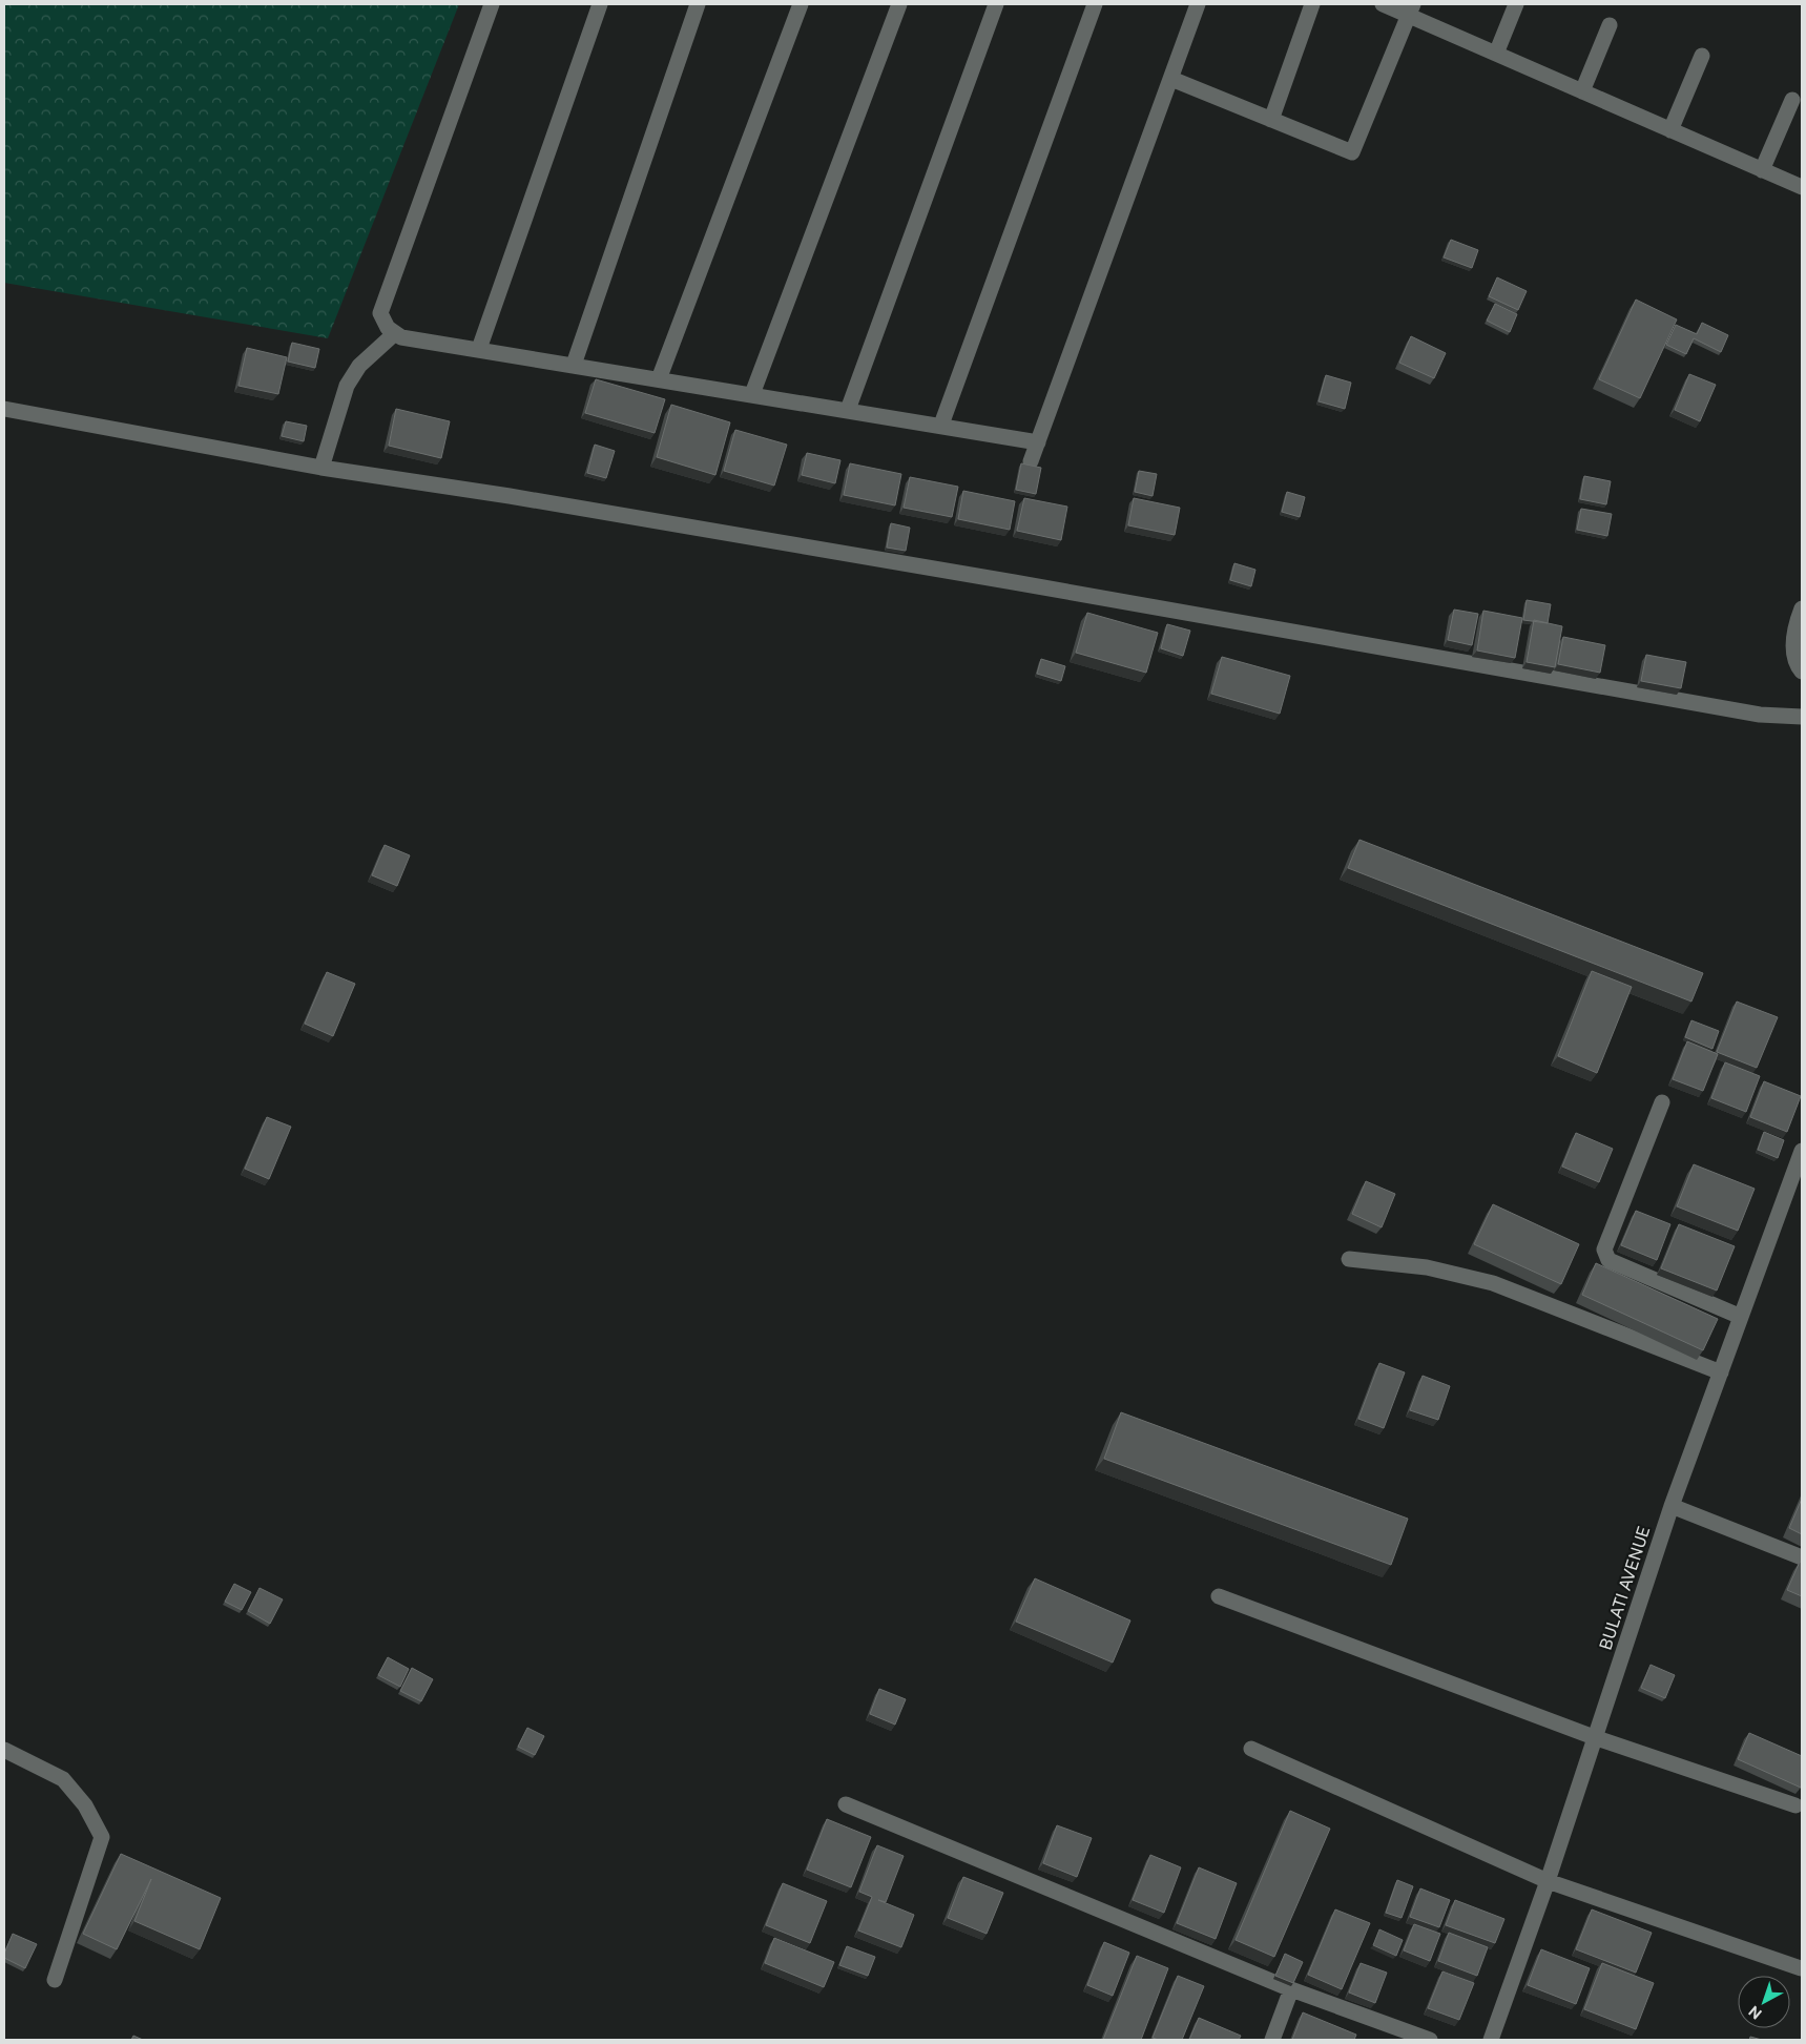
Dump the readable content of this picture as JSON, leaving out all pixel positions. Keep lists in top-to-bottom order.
{
  "streets": {
    "street": ["BULATI AVENUE"]
  },
  "north": "bottom left"
}
